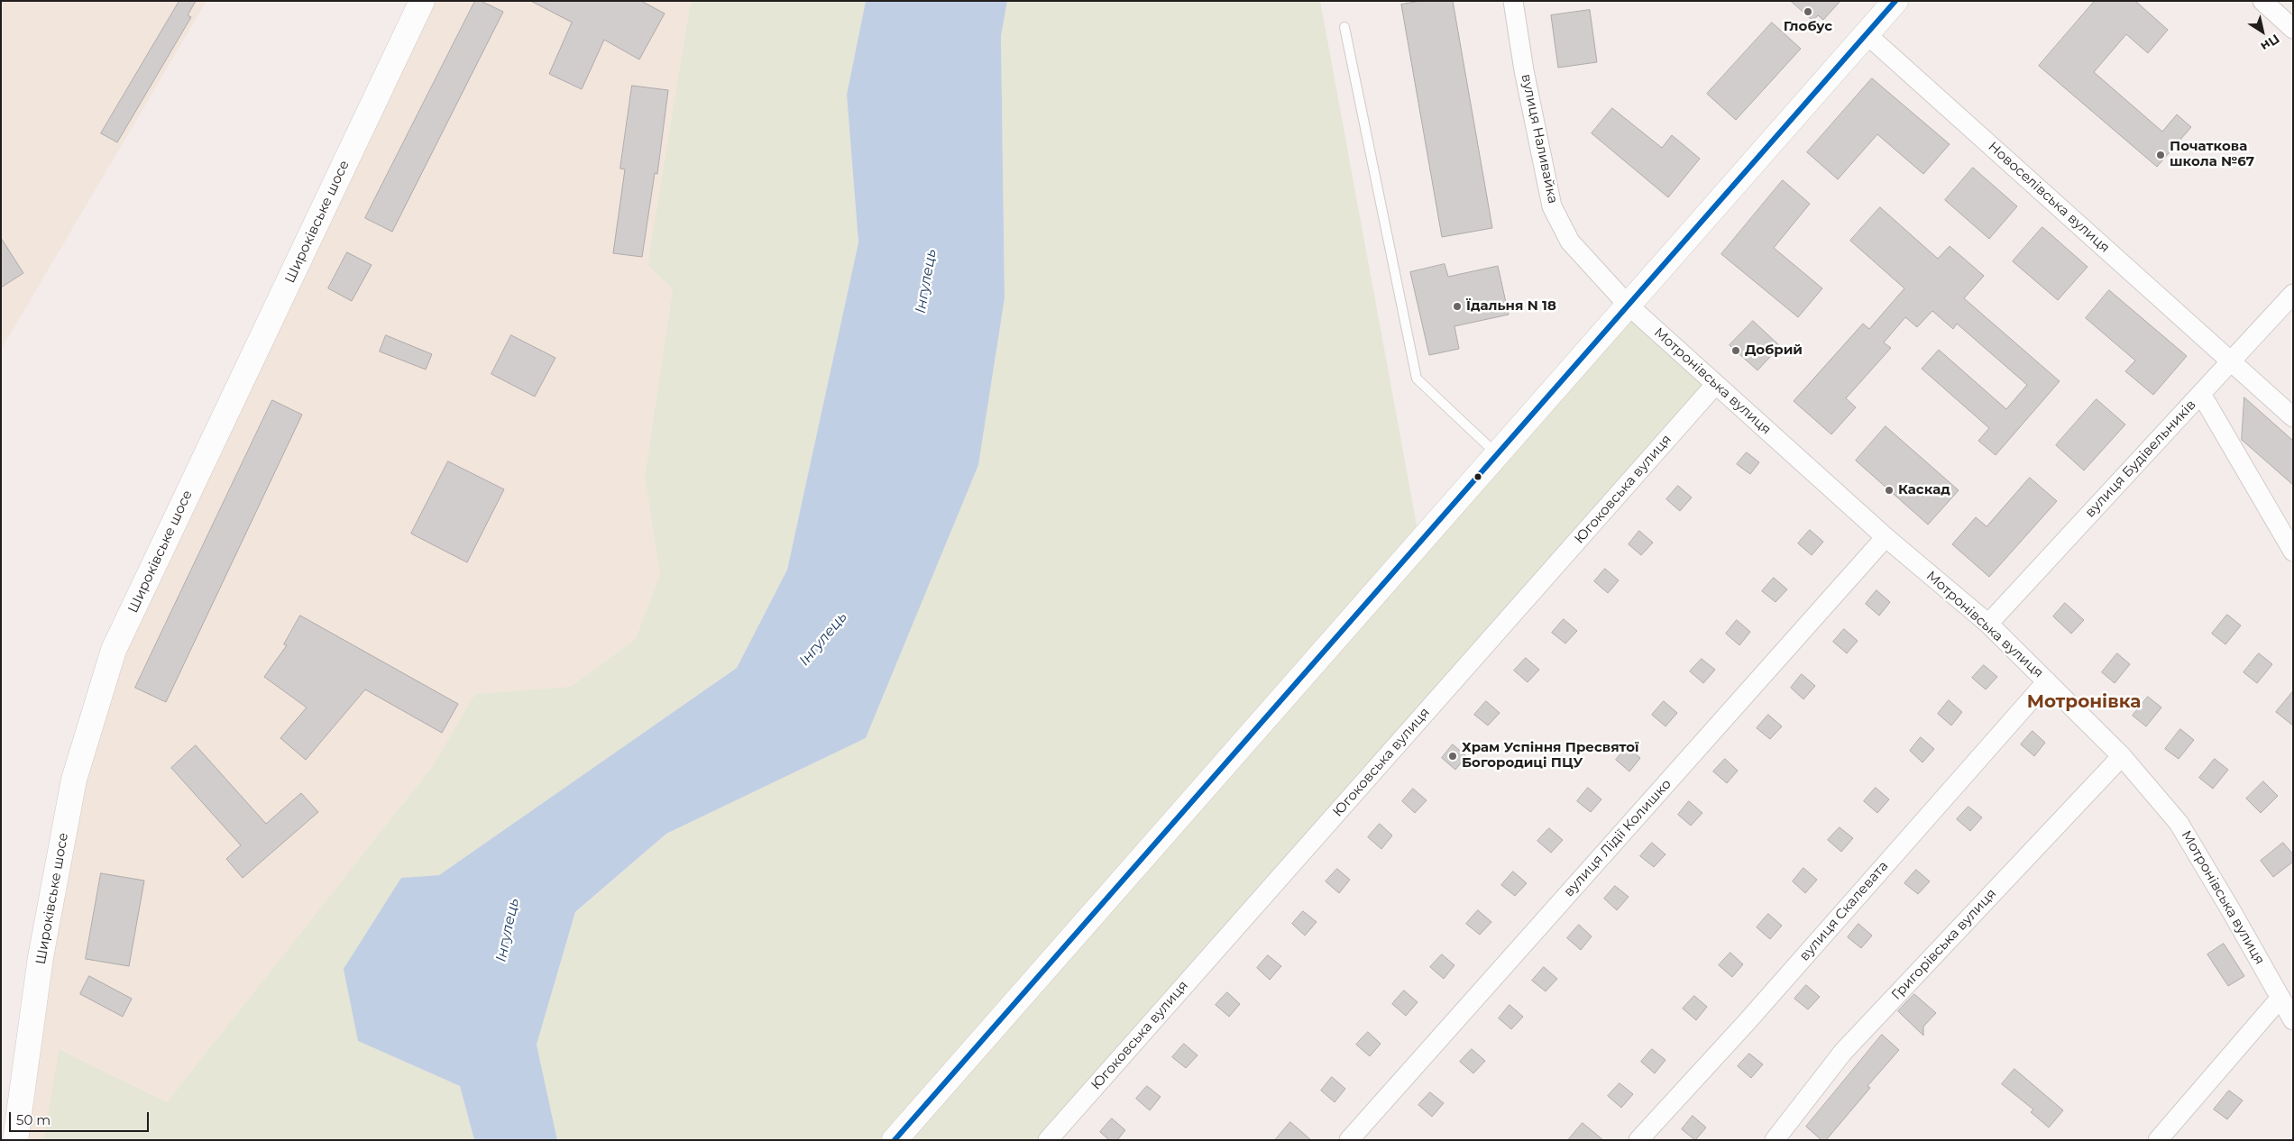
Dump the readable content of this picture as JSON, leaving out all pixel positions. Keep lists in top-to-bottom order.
{
  "streets": {
    "street": [
      "вулиця Наливайка",
      "Новоселівська вулиця",
      "Широківське шосе",
      "Мотронівська вулиця",
      "вулиця Будівельників",
      "Югоковська вулиця",
      "вулиця Лідії Колишко",
      "вулиця Скалевата",
      "Григорівська вулиця"
    ]
  },
  "crossings": [
    ["вулиця Наливайка", "Мотронівська вулиця"],
    ["Новоселівська вулиця", "вулиця Будівельників"],
    ["Мотронівська вулиця", "вулиця Будівельників"],
    ["Мотронівська вулиця", "Югоковська вулиця"],
    ["Мотронівська вулиця", "вулиця Лідії Колишко"],
    ["Мотронівська вулиця", "вулиця Скалевата"],
    ["Мотронівська вулиця", "Григорівська вулиця"]
  ],
  "districts": ["Мотронівка"],
  "water": ["Інгулець"],
  "places": [
    "Глобус",
    "Початкова школа №67",
    "Їдальня N 18",
    "Добрий",
    "Каскад",
    "Храм Успіння Пресвятої Богородиці ПЦУ"
  ],
  "scale_bar": "50 m",
  "north": "bottom right"
}
